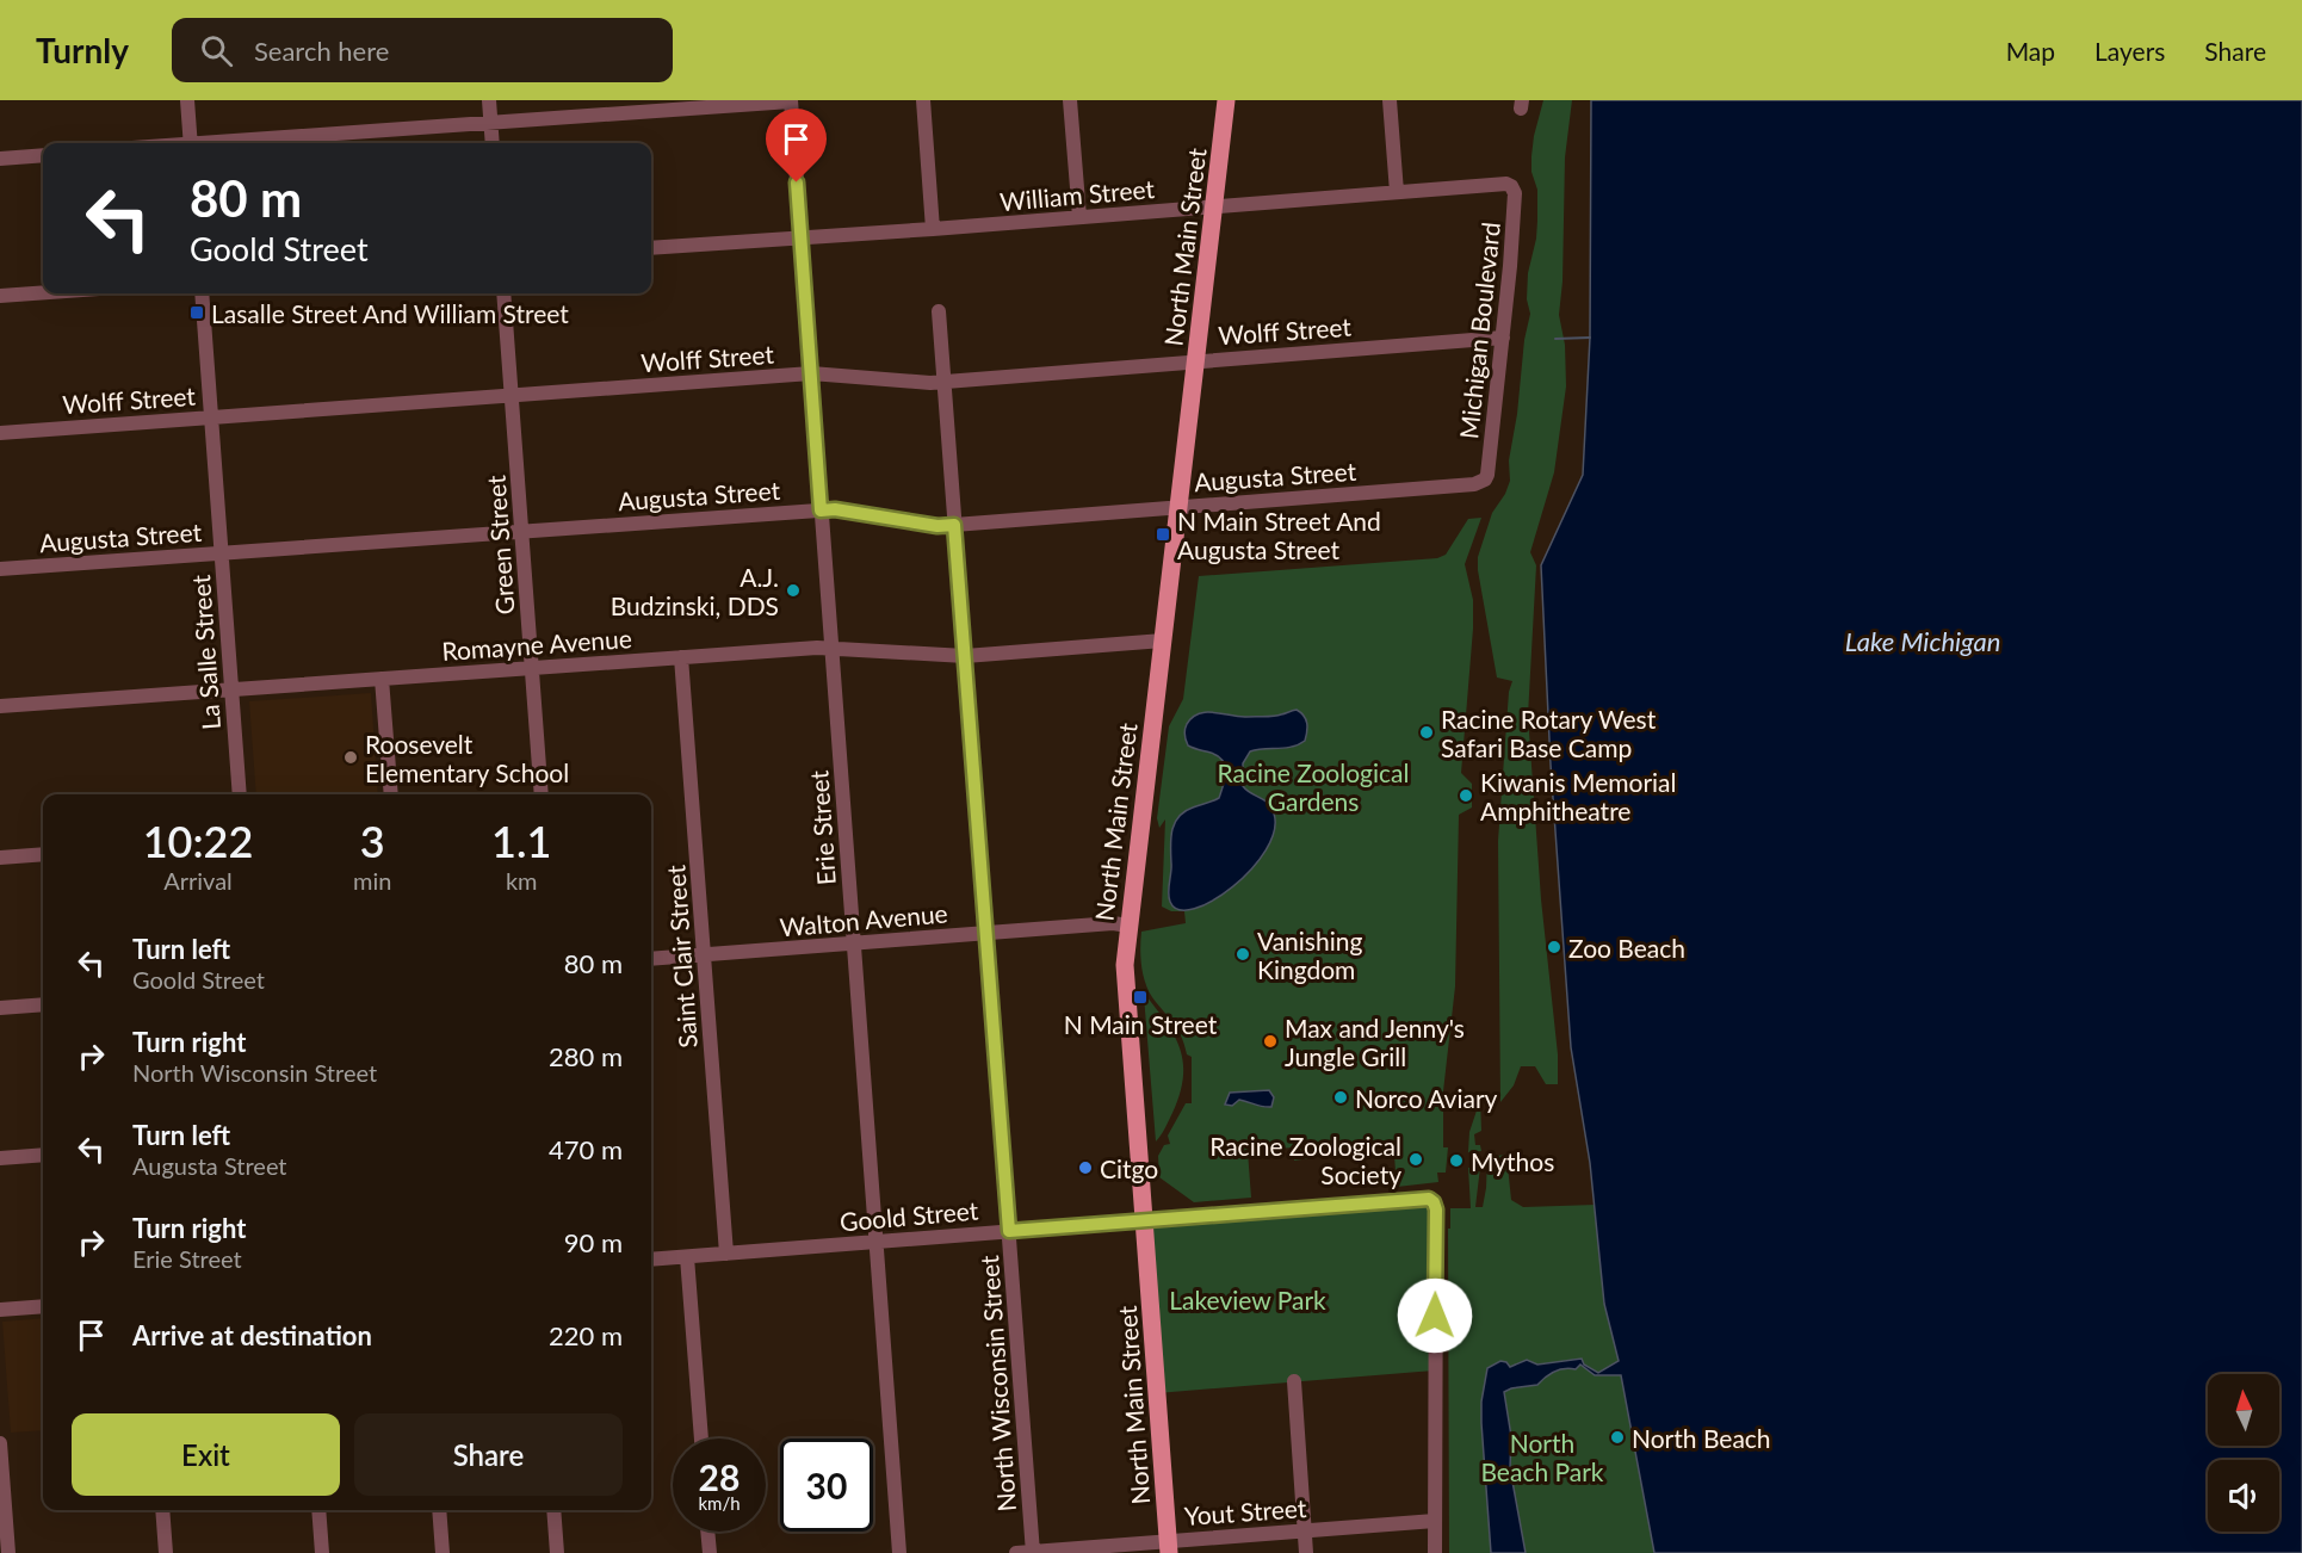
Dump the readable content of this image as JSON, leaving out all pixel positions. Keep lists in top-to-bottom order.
{
  "streets": {
    "main road": ["North Main Street"],
    "street": [
      "William Street",
      "Wolff Street",
      "Michigan Boulevard",
      "Augusta Street",
      "Green Street",
      "Romayne Avenue",
      "La Salle Street",
      "Erie Street",
      "Walton Avenue",
      "Saint Clair Street",
      "Goold Street",
      "North Wisconsin Street",
      "Yout Street"
    ]
  },
  "crossings": [
    ["William Street", "North Main Street"],
    ["William Street", "Michigan Boulevard"],
    ["William Street", "Erie Street"],
    ["North Main Street", "Wolff Street"],
    ["North Main Street", "Augusta Street"],
    ["North Main Street", "Romayne Avenue"],
    ["North Main Street", "Walton Avenue"],
    ["North Main Street", "Goold Street"],
    ["North Main Street", "Yout Street"],
    ["Wolff Street", "Michigan Boulevard"],
    ["Wolff Street", "Green Street"],
    ["Wolff Street", "La Salle Street"],
    ["Wolff Street", "Erie Street"],
    ["Wolff Street", "North Wisconsin Street"],
    ["Michigan Boulevard", "Augusta Street"],
    ["Augusta Street", "Green Street"],
    ["Augusta Street", "La Salle Street"],
    ["Augusta Street", "Erie Street"],
    ["Augusta Street", "North Wisconsin Street"],
    ["Green Street", "Romayne Avenue"],
    ["Romayne Avenue", "La Salle Street"],
    ["Romayne Avenue", "Erie Street"],
    ["Romayne Avenue", "Saint Clair Street"],
    ["Romayne Avenue", "North Wisconsin Street"],
    ["Erie Street", "Walton Avenue"],
    ["Erie Street", "Goold Street"],
    ["Walton Avenue", "Saint Clair Street"],
    ["Walton Avenue", "North Wisconsin Street"],
    ["Saint Clair Street", "Goold Street"],
    ["Goold Street", "North Wisconsin Street"],
    ["Goold Street", "Yout Street"],
    ["North Wisconsin Street", "Yout Street"]
  ],
  "water": ["Lake Michigan"],
  "parks": ["Racine Zoological Gardens", "Lakeview Park", "North Beach Park"],
  "places": {
    "transit": ["Lasalle Street And William Street", "N Main Street And Augusta Street", "N Main Street"],
    "other": [
      "A.J. Budzinski, DDS",
      "Racine Rotary West Safari Base Camp",
      "Roosevelt Elementary School",
      "Kiwanis Memorial Amphitheatre",
      "Zoo Beach",
      "Vanishing Kingdom",
      "Max and Jenny's Jungle Grill",
      "Norco Aviary",
      "Racine Zoological Society",
      "Mythos",
      "Citgo",
      "North Beach"
    ]
  },
  "north": "top",
  "page": {
    "header": "Turnly",
    "search": "Search here",
    "nav": ["Map", "Layers", "Share"],
    "turn": ["80 m", "Goold Street"],
    "eta": [
      "10:22",
      "Arrival",
      "3",
      "min",
      "1.1",
      "km"
    ],
    "list": [
      {
        "name": "Turn left",
        "note": "Goold Street",
        "value": "80 m"
      },
      {
        "name": "Turn right",
        "note": "North Wisconsin Street",
        "value": "280 m"
      },
      {
        "name": "Turn left",
        "note": "Augusta Street",
        "value": "470 m"
      },
      {
        "name": "Turn right",
        "note": "Erie Street",
        "value": "90 m"
      },
      {
        "name": "Arrive at destination",
        "value": "220 m"
      }
    ],
    "buttons": ["Exit", "Share"],
    "speed": "28 km/h",
    "limit": "30"
  }
}
